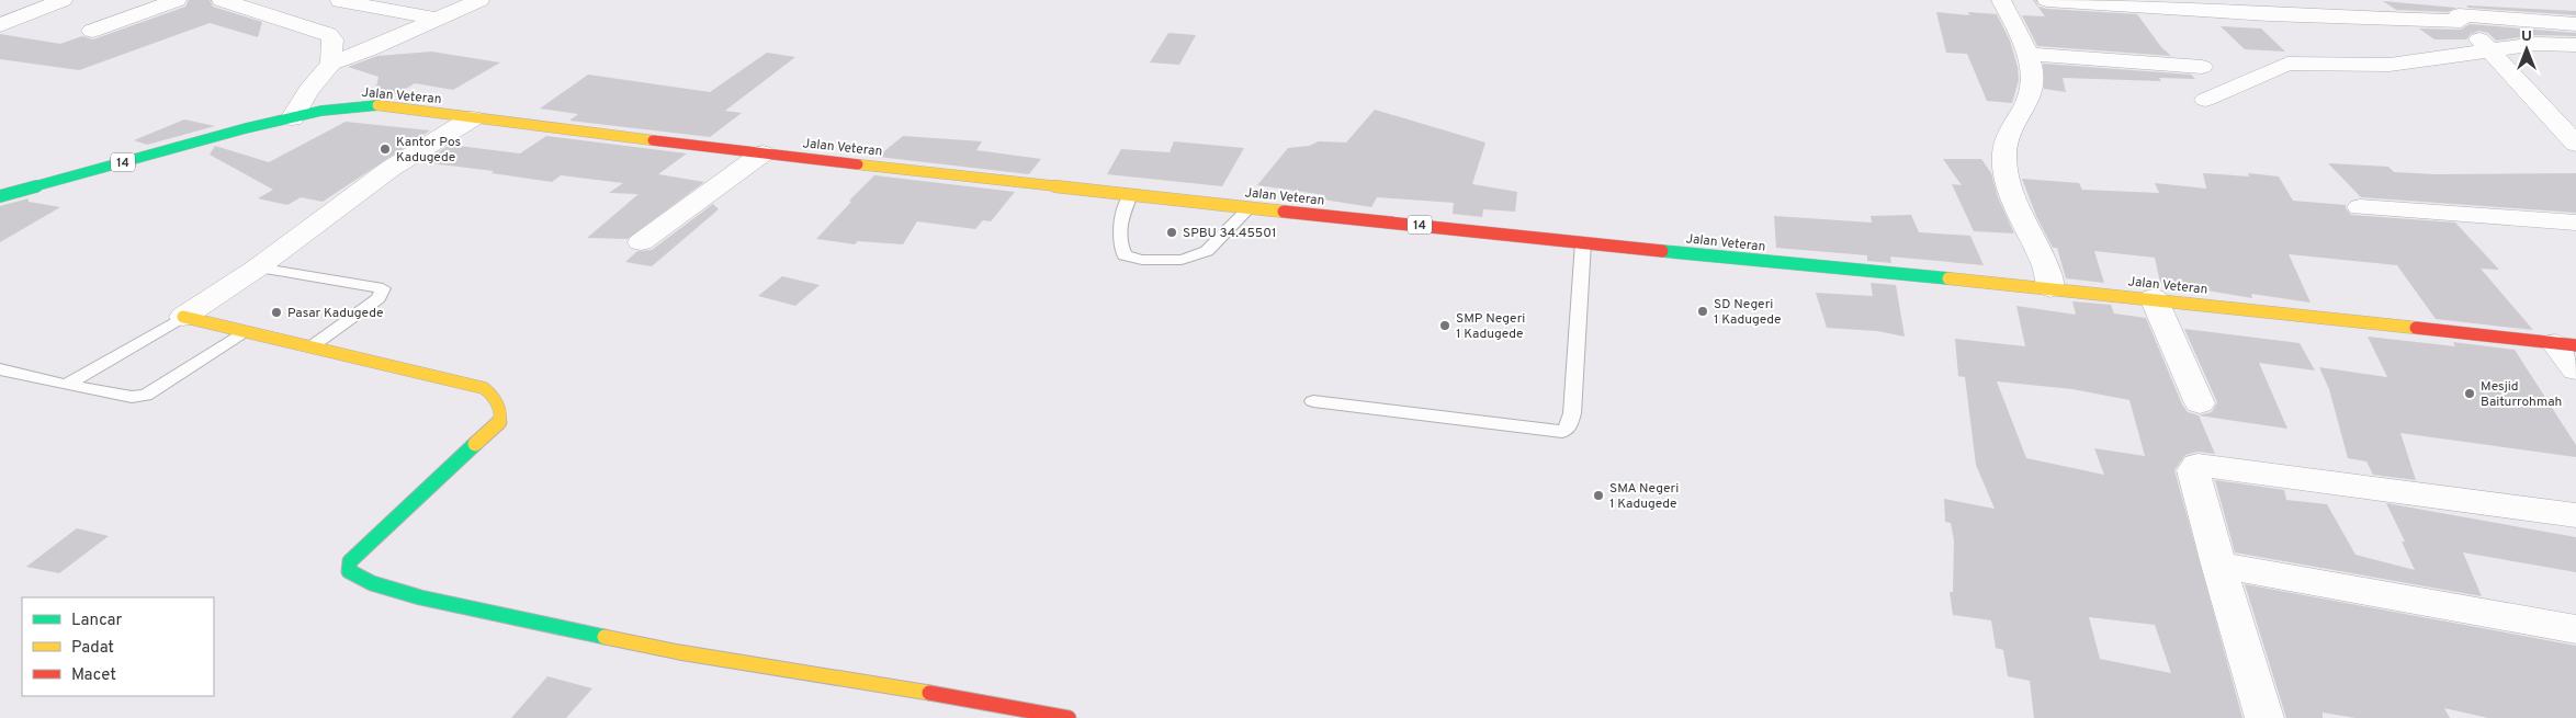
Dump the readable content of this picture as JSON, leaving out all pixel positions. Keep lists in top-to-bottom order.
{
  "streets": {
    "main road": ["Jalan Veteran", "14"]
  },
  "places": [
    "Kantor Pos Kadugede",
    "SPBU 34.45501",
    "SD Negeri 1 Kadugede",
    "Pasar Kadugede",
    "SMP Negeri 1 Kadugede",
    "Mesjid Baiturrohmah",
    "SMA Negeri 1 Kadugede"
  ],
  "legend": ["Lancar", "Padat", "Macet"],
  "north": "top"
}
